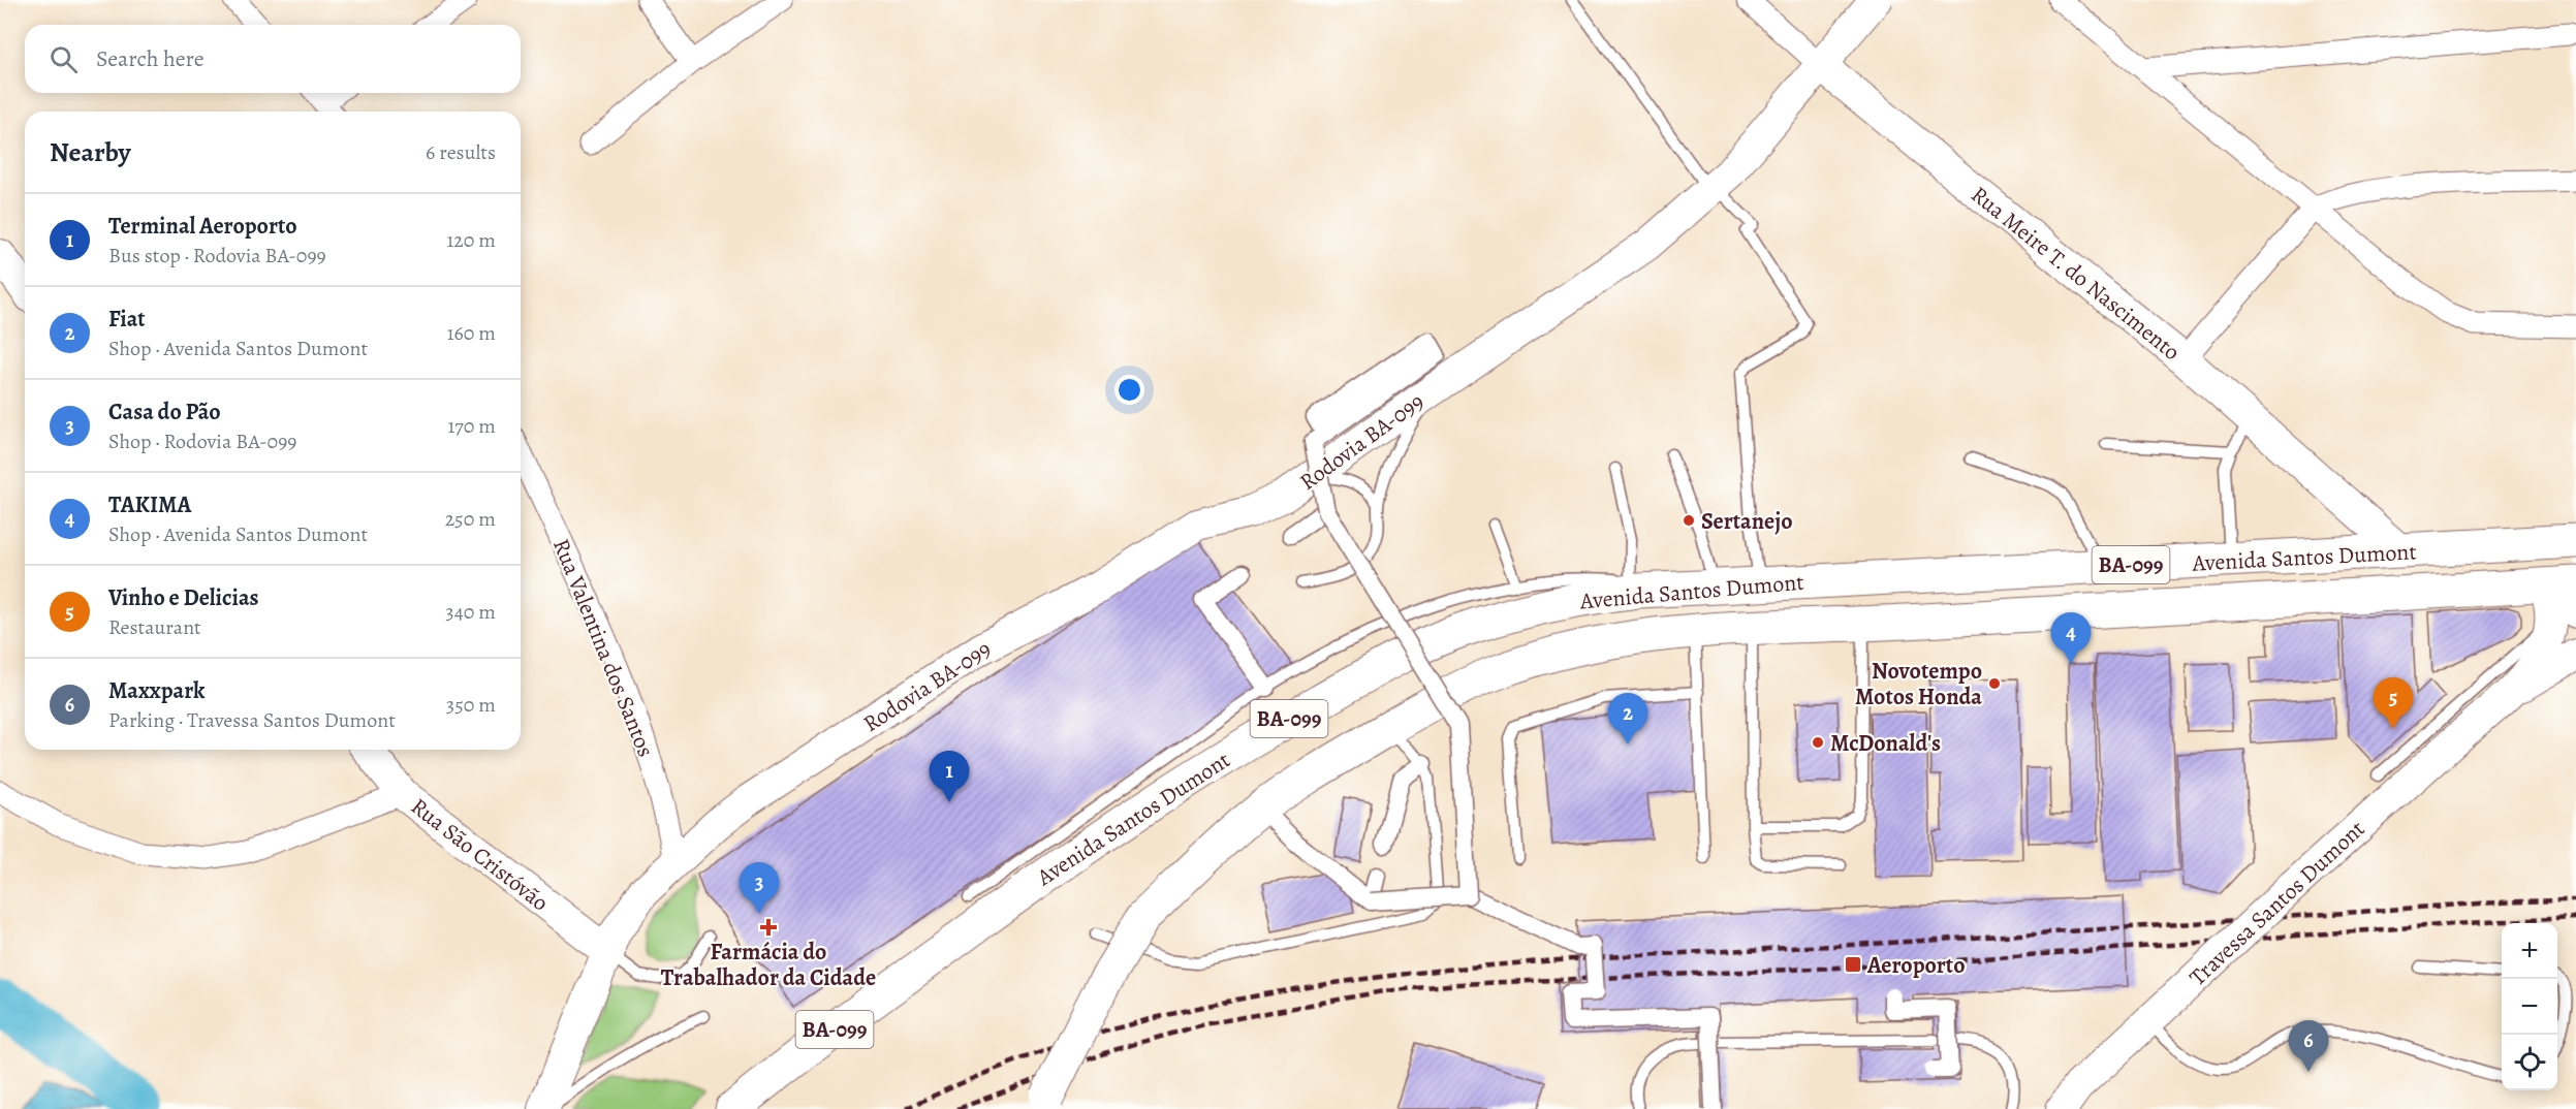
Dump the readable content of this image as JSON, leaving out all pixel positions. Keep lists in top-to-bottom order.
{
  "streets": {
    "highway": ["Avenida Santos Dumont", "BA-099"],
    "main road": [
      "Rua Meire T. do Nascimento",
      "Rodovia BA-099",
      "Rua São Cristóvão",
      "Travessa Santos Dumont"
    ],
    "street": ["Rua Valentina dos Santos"]
  },
  "crossings": [
    ["Rua Meire T. do Nascimento", "Rodovia BA-099"],
    ["Rua Meire T. do Nascimento", "Avenida Santos Dumont"],
    ["Rodovia BA-099", "Rua Valentina dos Santos"],
    ["Rodovia BA-099", "Rua São Cristóvão"],
    ["Avenida Santos Dumont", "Travessa Santos Dumont"]
  ],
  "places": {
    "other": ["Sertanejo", "Novotempo Motos Honda", "McDonald's"],
    "health": ["Farmácia do Trabalhador da Cidade"],
    "transit": ["Aeroporto"]
  },
  "page": {
    "search": "Search here",
    "heading": ["Nearby", "6 results"],
    "list": [
      {
        "mark": "1",
        "name": "Terminal Aeroporto",
        "note": "Bus stop · Rodovia BA-099",
        "value": "120 m"
      },
      {
        "mark": "2",
        "name": "Fiat",
        "note": "Shop · Avenida Santos Dumont",
        "value": "160 m"
      },
      {
        "mark": "3",
        "name": "Casa do Pão",
        "note": "Shop · Rodovia BA-099",
        "value": "170 m"
      },
      {
        "mark": "4",
        "name": "TAKIMA",
        "note": "Shop · Avenida Santos Dumont",
        "value": "250 m"
      },
      {
        "mark": "5",
        "name": "Vinho e Delicias",
        "note": "Restaurant",
        "value": "340 m"
      },
      {
        "mark": "6",
        "name": "Maxxpark",
        "note": "Parking · Travessa Santos Dumont",
        "value": "350 m"
      }
    ],
    "pins": [
      "4",
      "5",
      "2",
      "1",
      "3",
      "6"
    ],
    "map_buttons": ["+", "−"]
  }
}
